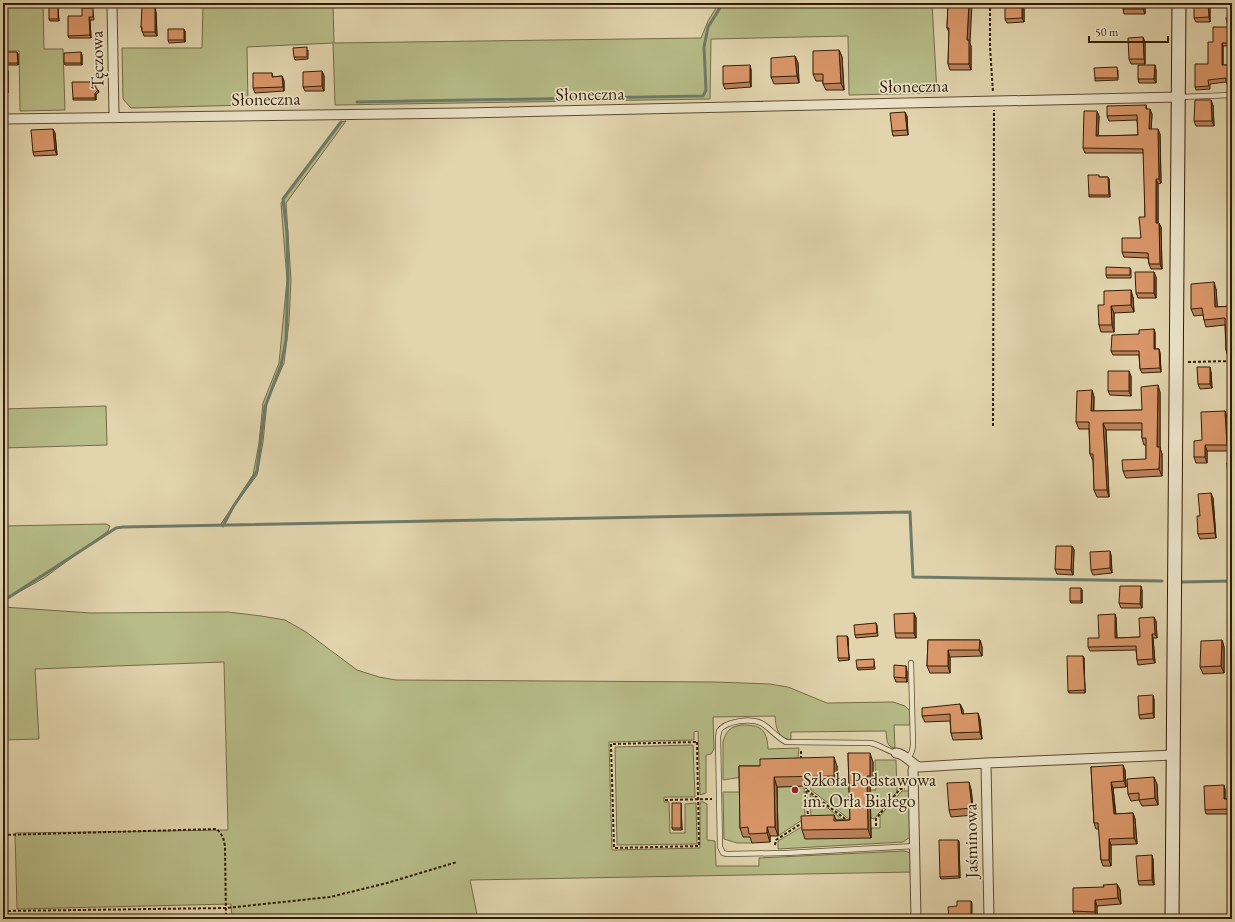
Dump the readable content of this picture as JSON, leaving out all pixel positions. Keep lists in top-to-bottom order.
{
  "streets": {
    "street": ["Tęczowa", "Słoneczna", "Jaśminowa"]
  },
  "crossings": [
    ["Tęczowa", "Słoneczna"]
  ],
  "places": ["Szkoła Podstawowa im. Orła Białego"],
  "scale_bar": "50 m"
}
